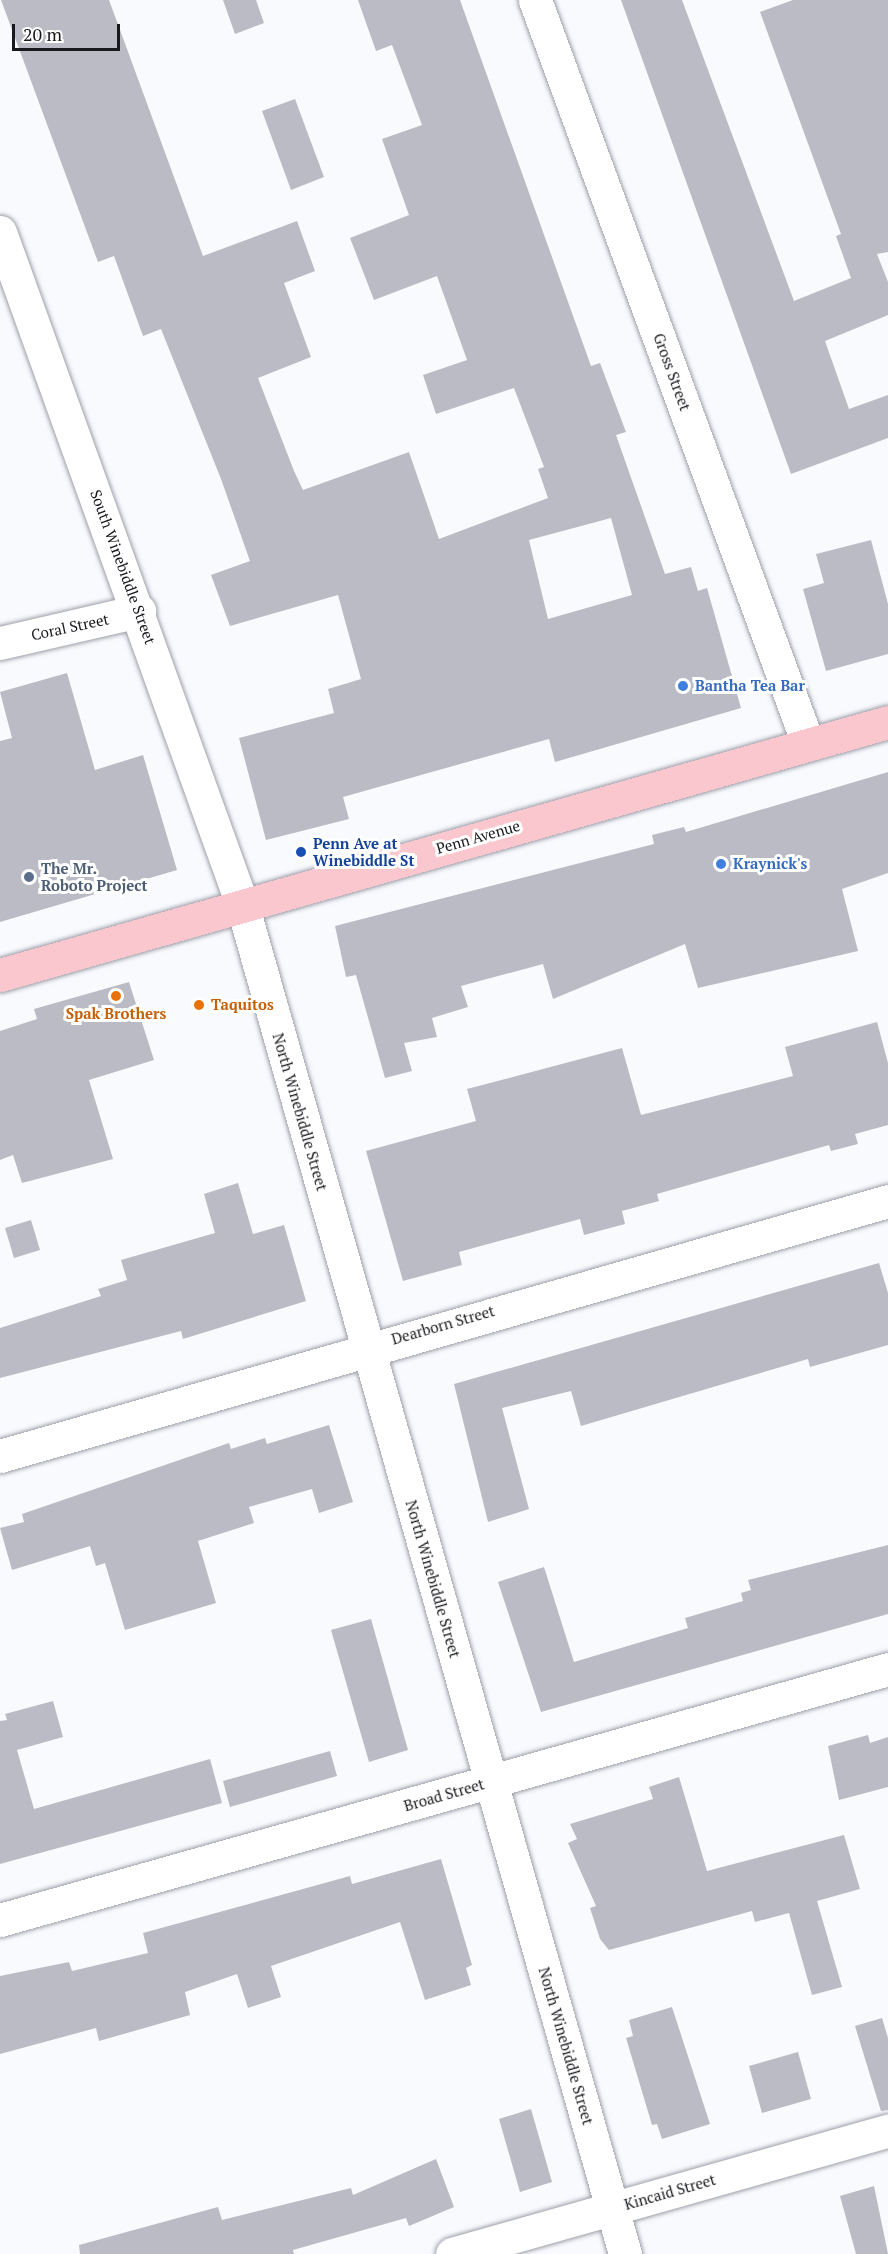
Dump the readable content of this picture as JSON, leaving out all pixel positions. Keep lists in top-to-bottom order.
{
  "streets": {
    "main road": ["Penn Avenue"],
    "street": [
      "Gross Street",
      "South Winebiddle Street",
      "Coral Street",
      "North Winebiddle Street",
      "Dearborn Street",
      "Broad Street",
      "Kincaid Street"
    ]
  },
  "crossings": [
    ["Gross Street", "Penn Avenue"],
    ["South Winebiddle Street", "Coral Street"],
    ["South Winebiddle Street", "Penn Avenue"],
    ["South Winebiddle Street", "North Winebiddle Street"],
    ["Penn Avenue", "North Winebiddle Street"],
    ["North Winebiddle Street", "Dearborn Street"],
    ["North Winebiddle Street", "Broad Street"],
    ["North Winebiddle Street", "Kincaid Street"]
  ],
  "places": [
    "Bantha Tea Bar",
    "Penn Ave at Winebiddle St",
    "Kraynick's",
    "The Mr. Roboto Project",
    "Spak Brothers",
    "Taquitos"
  ],
  "scale_bar": "20 m"
}
